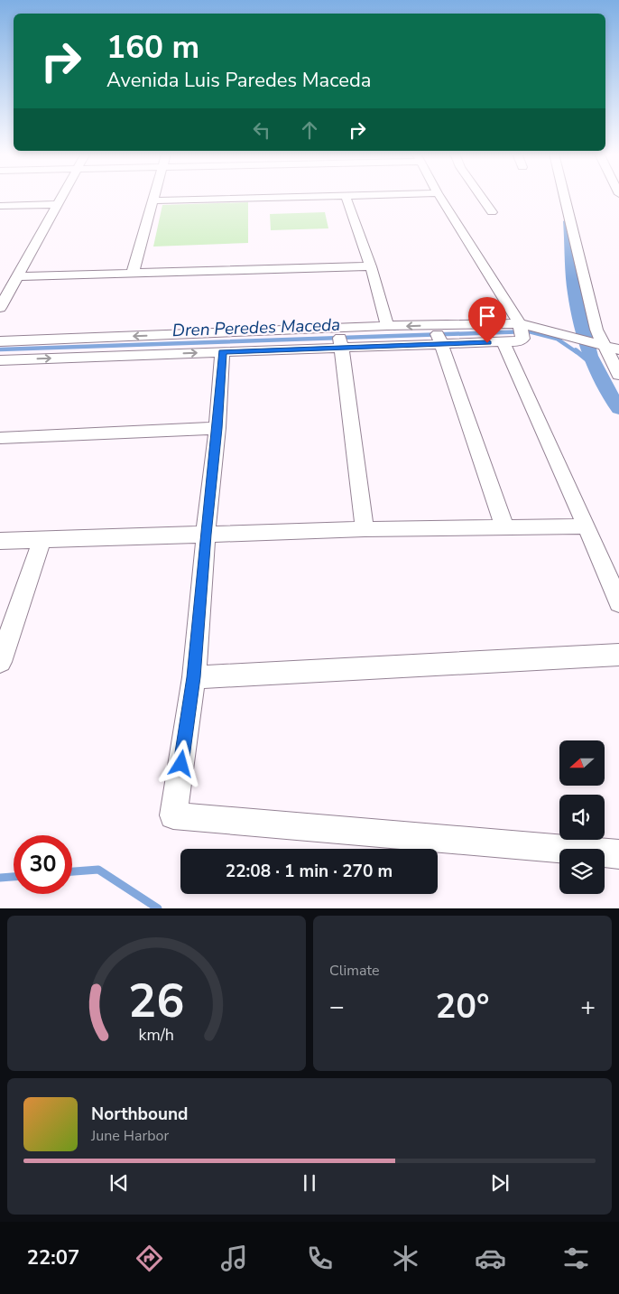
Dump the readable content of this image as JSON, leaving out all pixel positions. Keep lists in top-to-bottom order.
{
  "water": ["Dren Peredes Maceda"],
  "north": "left",
  "page": {
    "turn": ["160 m", "Avenida Luis Paredes Maceda"],
    "limit": "30",
    "trip": "22:08 · 1 min · 270 m",
    "tile": "Climate",
    "heat": ["−", "20°", "+"],
    "song": ["Northbound", "June Harbor"],
    "tabs": "22:07",
    "gauge": ["26", "km/h"]
  }
}
